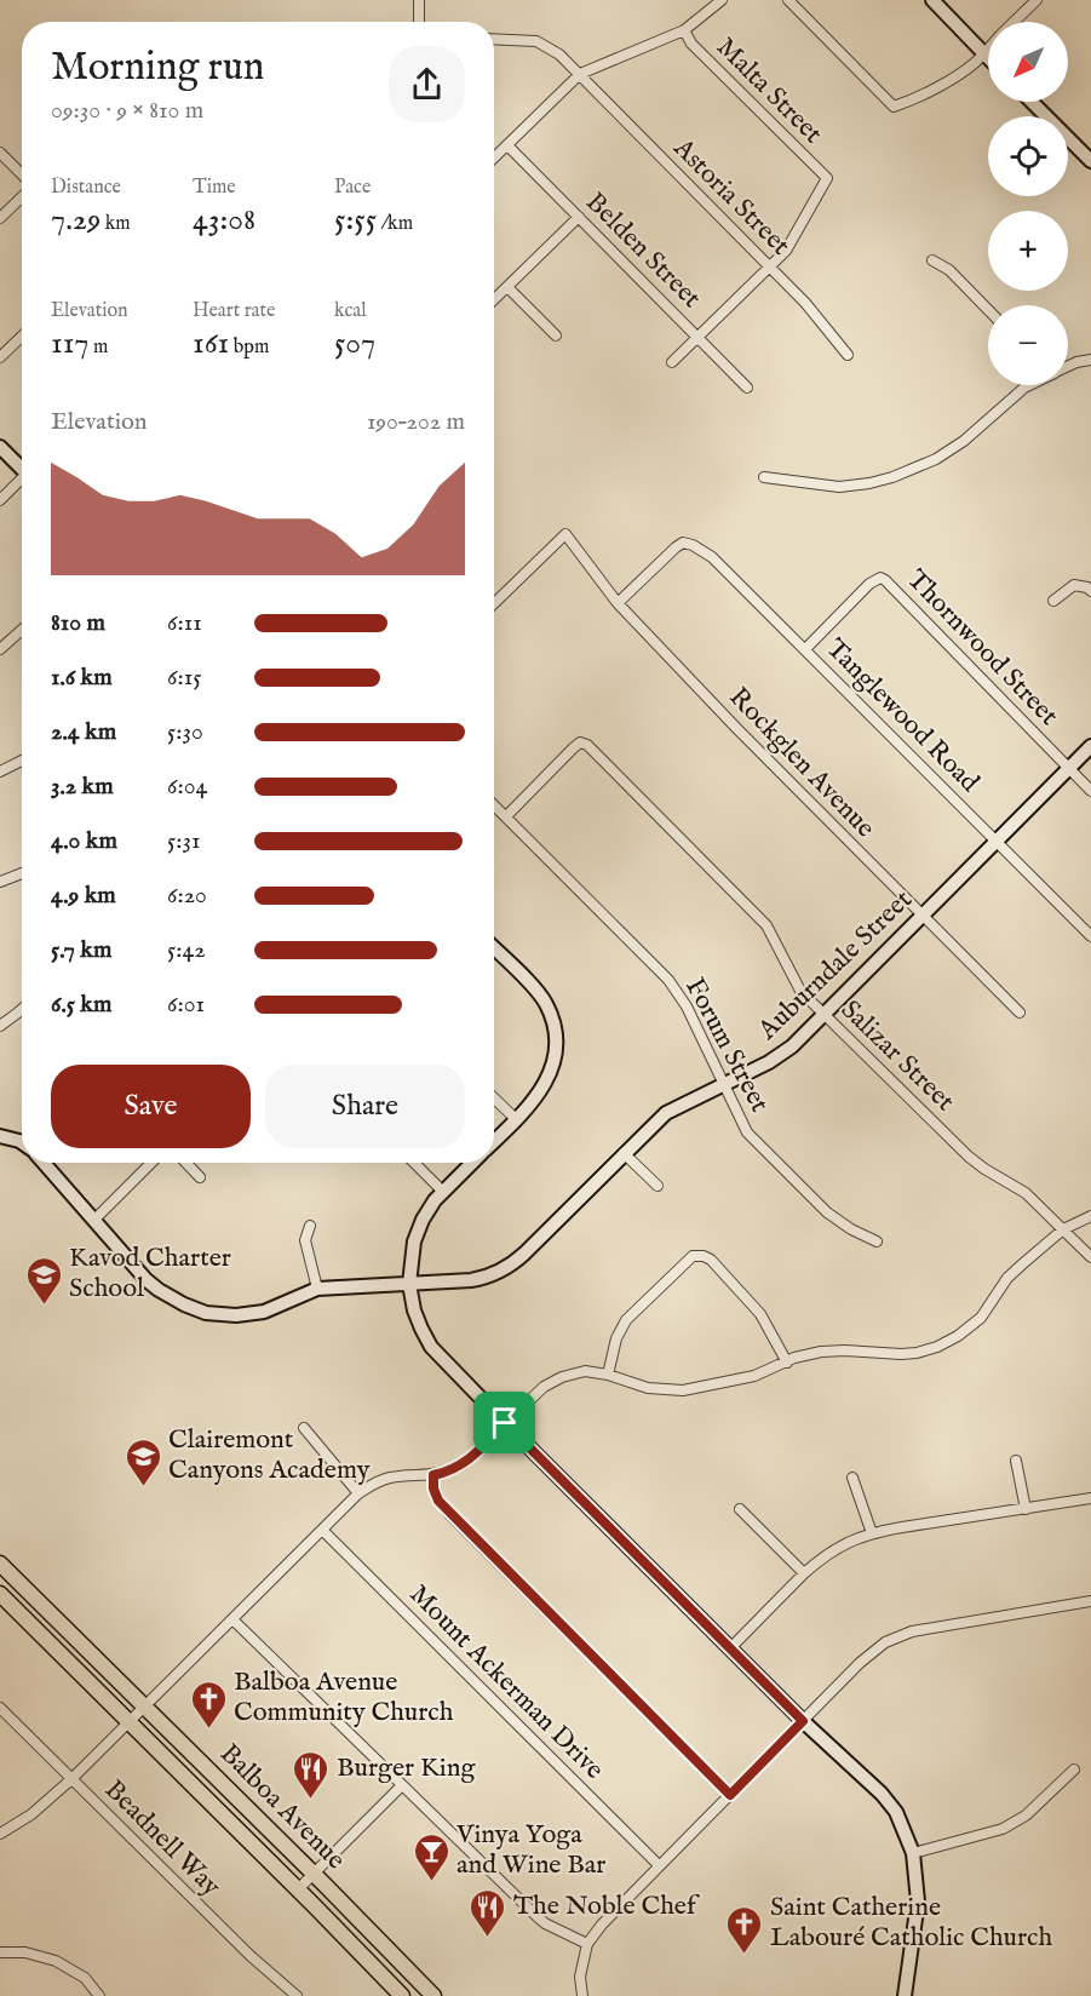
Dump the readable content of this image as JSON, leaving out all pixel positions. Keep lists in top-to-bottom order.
{
  "streets": {
    "main road": ["Balboa Avenue"],
    "street": [
      "Malta Street",
      "Astoria Street",
      "Belden Street",
      "Thornwood Street",
      "Tanglewood Road",
      "Rockglen Avenue",
      "Auburndale Street",
      "Forum Street",
      "Salizar Street",
      "Mount Ackerman Drive",
      "Beadnell Way"
    ]
  },
  "crossings": [
    ["Malta Street", "Astoria Street"],
    ["Thornwood Street", "Tanglewood Road"],
    ["Thornwood Street", "Auburndale Street"],
    ["Tanglewood Road", "Rockglen Avenue"],
    ["Tanglewood Road", "Auburndale Street"],
    ["Rockglen Avenue", "Auburndale Street"],
    ["Auburndale Street", "Forum Street"],
    ["Auburndale Street", "Salizar Street"],
    ["Forum Street", "Salizar Street"]
  ],
  "places": {
    "school or university": ["Kavod Charter School", "Clairemont Canyons Academy"],
    "church": ["Balboa Avenue Community Church", "Saint Catherine Labouré Catholic Church"],
    "restaurant": ["Burger King", "The Noble Chef"],
    "bar": ["Vinya Yoga and Wine Bar"]
  },
  "north": "bottom left",
  "page": {
    "map_buttons": ["+", "−"],
    "heading": ["Morning run", "09:30 · 9 × 810 m"],
    "stats": [
      ["Distance", "7.29 km"],
      ["Time", "43:08"],
      ["Pace", "5:55 /km"],
      ["Elevation", "117 m"],
      ["Heart rate", "161 bpm"],
      ["kcal", "507"]
    ],
    "chart": ["Elevation", "190–202 m"],
    "list": [
      {
        "name": "810 m",
        "note": "6:11"
      },
      {
        "name": "1.6 km",
        "note": "6:15"
      },
      {
        "name": "2.4 km",
        "note": "5:30"
      },
      {
        "name": "3.2 km",
        "note": "6:04"
      },
      {
        "name": "4.0 km",
        "note": "5:31"
      },
      {
        "name": "4.9 km",
        "note": "6:20"
      },
      {
        "name": "5.7 km",
        "note": "5:42"
      },
      {
        "name": "6.5 km",
        "note": "6:01"
      }
    ],
    "buttons": ["Save", "Share"]
  }
}
